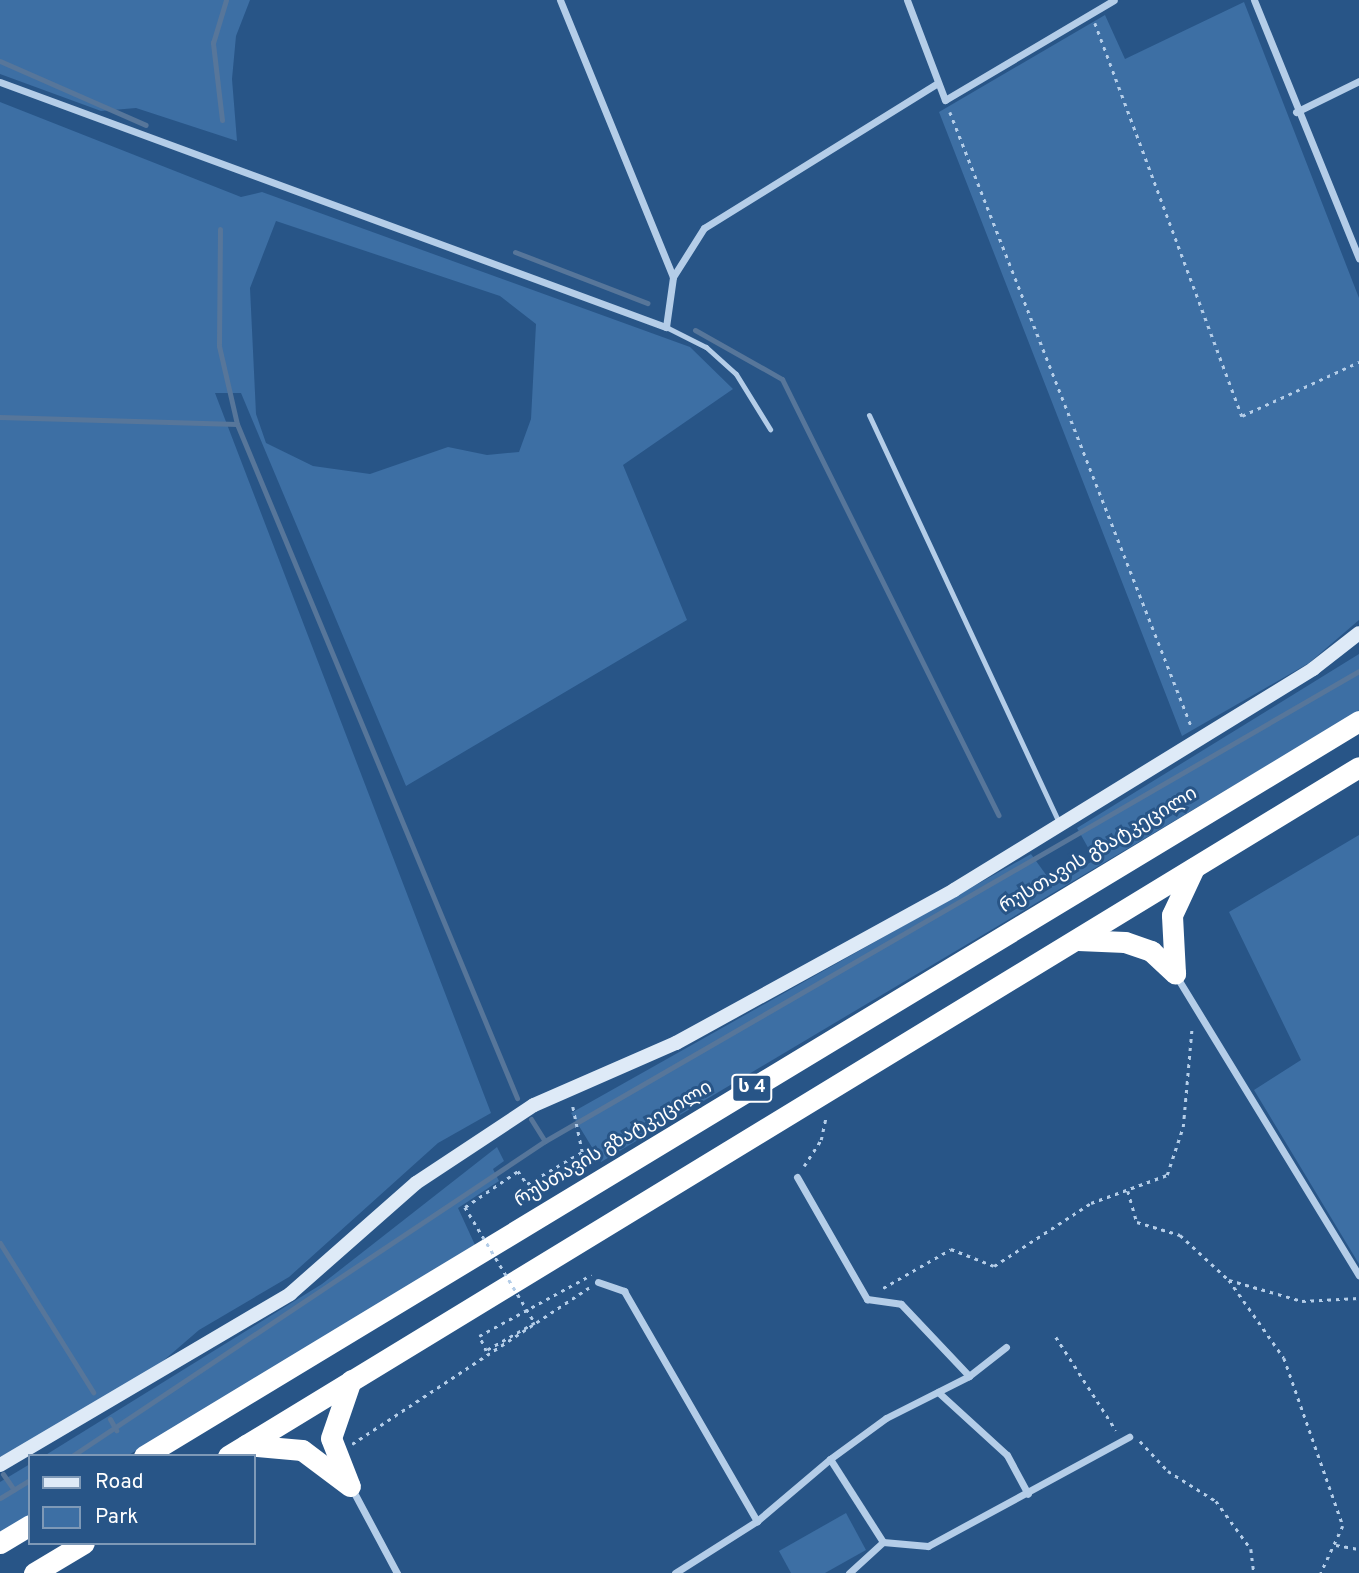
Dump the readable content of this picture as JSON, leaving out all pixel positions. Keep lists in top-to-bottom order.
{
  "streets": {
    "highway": ["რუსთავის გზატკეცილი", "ს 4"]
  },
  "legend": ["Road", "Park"]
}
